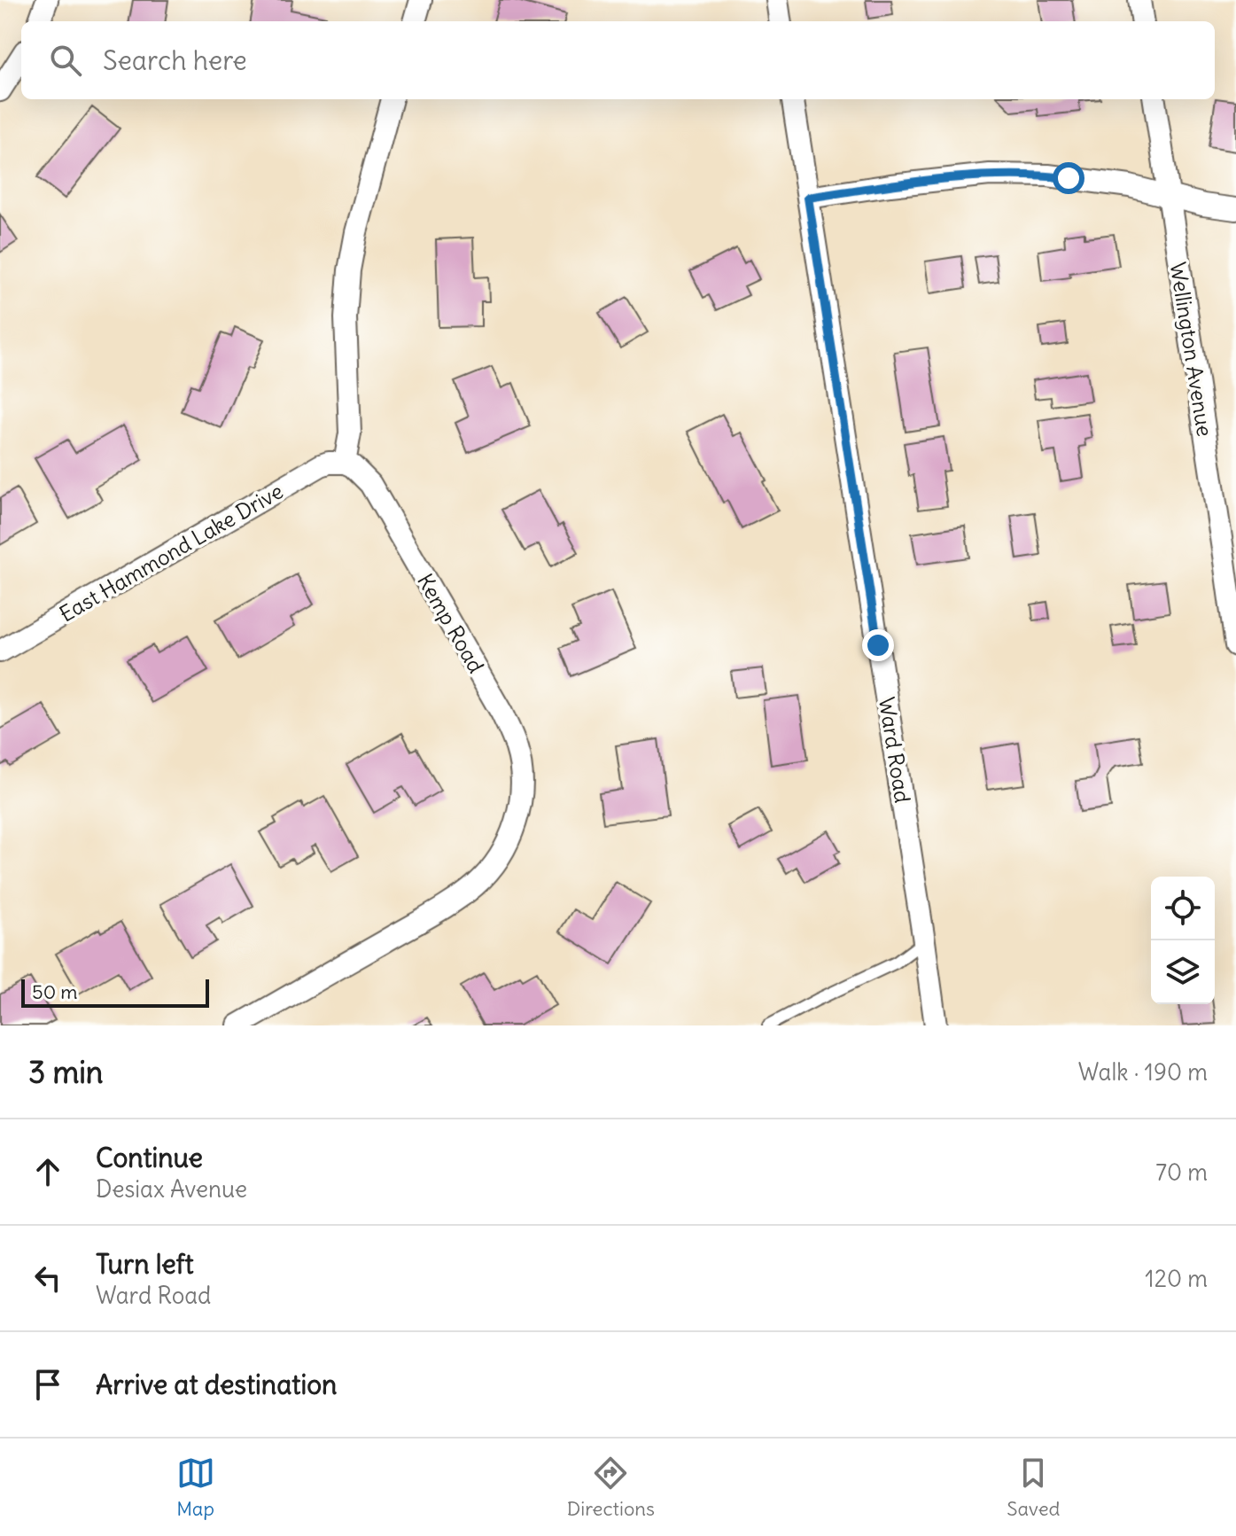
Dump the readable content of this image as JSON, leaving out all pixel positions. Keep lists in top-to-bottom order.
{
  "streets": {
    "street": [
      "Wellington Avenue",
      "East Hammond Lake Drive",
      "Kemp Road",
      "Ward Road"
    ]
  },
  "crossings": [
    ["East Hammond Lake Drive", "Kemp Road"]
  ],
  "scale_bar": "50 m",
  "page": {
    "search": "Search here",
    "scale": "50 m",
    "heading": ["3 min", "Walk · 190 m"],
    "list": [
      ["Continue", "Desiax Avenue", "70 m"],
      ["Turn left", "Ward Road", "120 m"],
      "Arrive at destination"
    ],
    "nav": ["Map", "Directions", "Saved"]
  }
}
